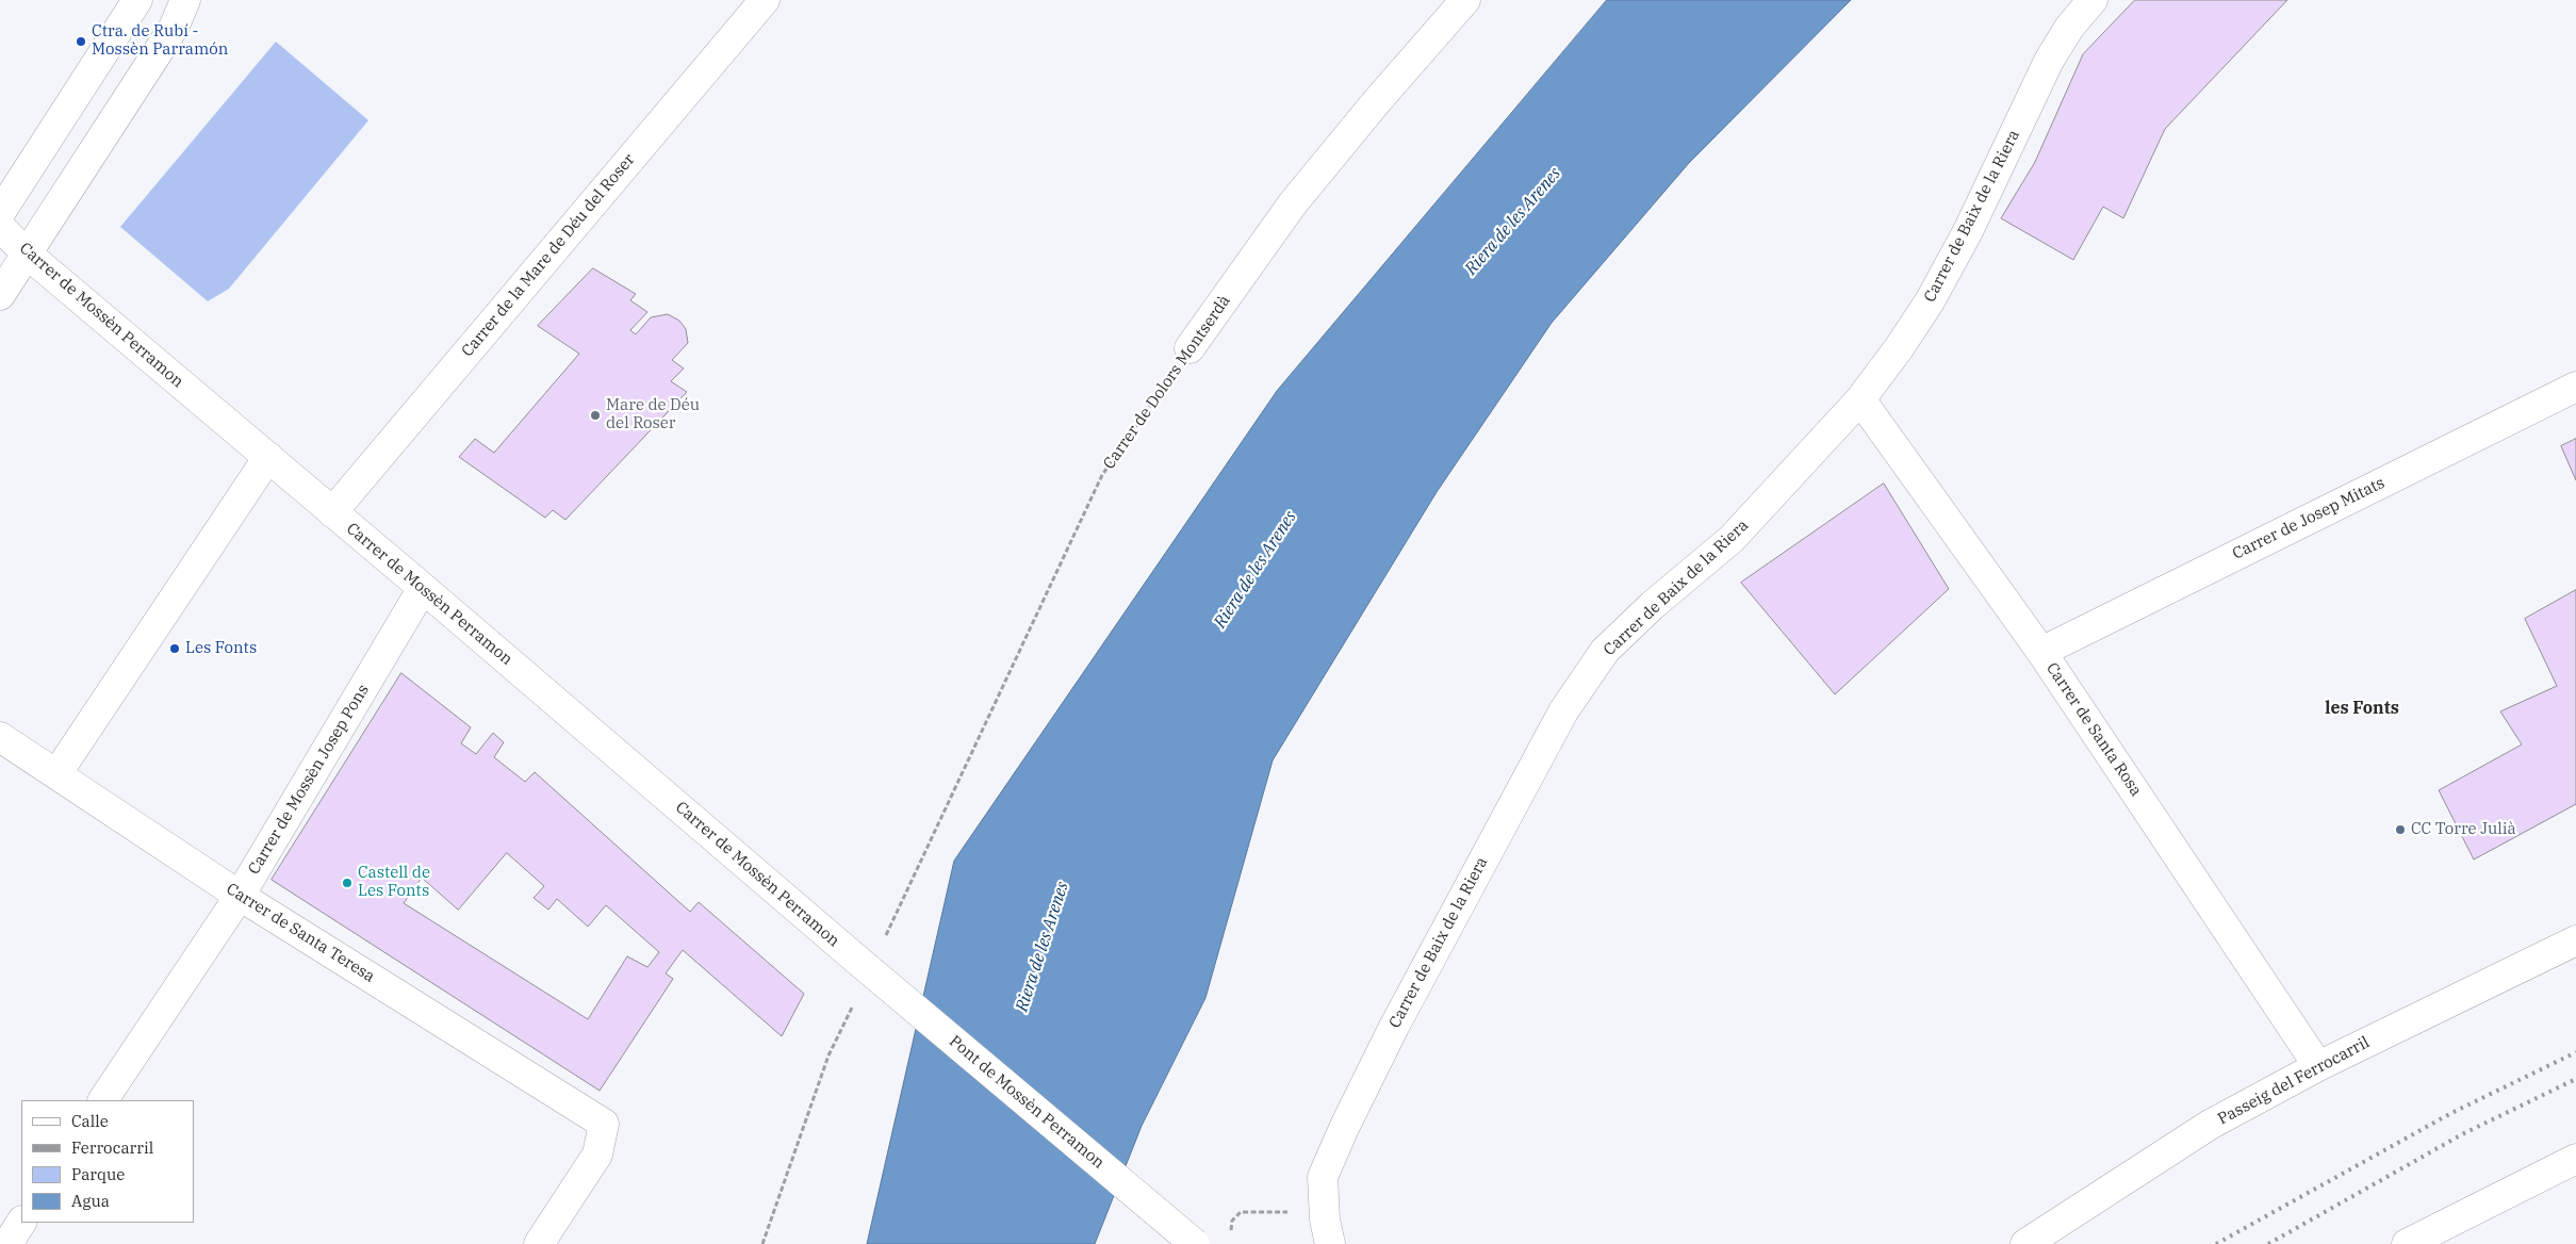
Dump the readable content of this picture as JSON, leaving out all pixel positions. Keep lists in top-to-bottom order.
{
  "streets": {
    "street": [
      "Carrer de Baix de la Riera",
      "Carrer de la Mare de Déu del Roser",
      "Carrer de Mossèn Perramon",
      "Carrer de Dolors Montserdà",
      "Carrer de Josep Mitats",
      "Carrer de Santa Rosa",
      "Carrer de Mossèn Josep Pons",
      "Carrer de Santa Teresa",
      "Passeig del Ferrocarril",
      "Pont de Mossèn Perramon"
    ]
  },
  "crossings": [
    ["Carrer de Baix de la Riera", "Carrer de Santa Rosa"],
    ["Carrer de la Mare de Déu del Roser", "Carrer de Mossèn Perramon"],
    ["Carrer de Mossèn Perramon", "Carrer de Mossèn Josep Pons"],
    ["Carrer de Mossèn Perramon", "Pont de Mossèn Perramon"],
    ["Carrer de Josep Mitats", "Carrer de Santa Rosa"],
    ["Carrer de Santa Rosa", "Passeig del Ferrocarril"],
    ["Carrer de Mossèn Josep Pons", "Carrer de Santa Teresa"]
  ],
  "districts": ["les Fonts"],
  "water": ["Riera de les Arenes"],
  "places": [
    "Ctra. de Rubí - Mossèn Parramón",
    "Mare de Déu del Roser",
    "Les Fonts",
    "CC Torre Julià",
    "Castell de Les Fonts"
  ],
  "legend": [
    "Calle",
    "Ferrocarril",
    "Parque",
    "Agua"
  ]
}
